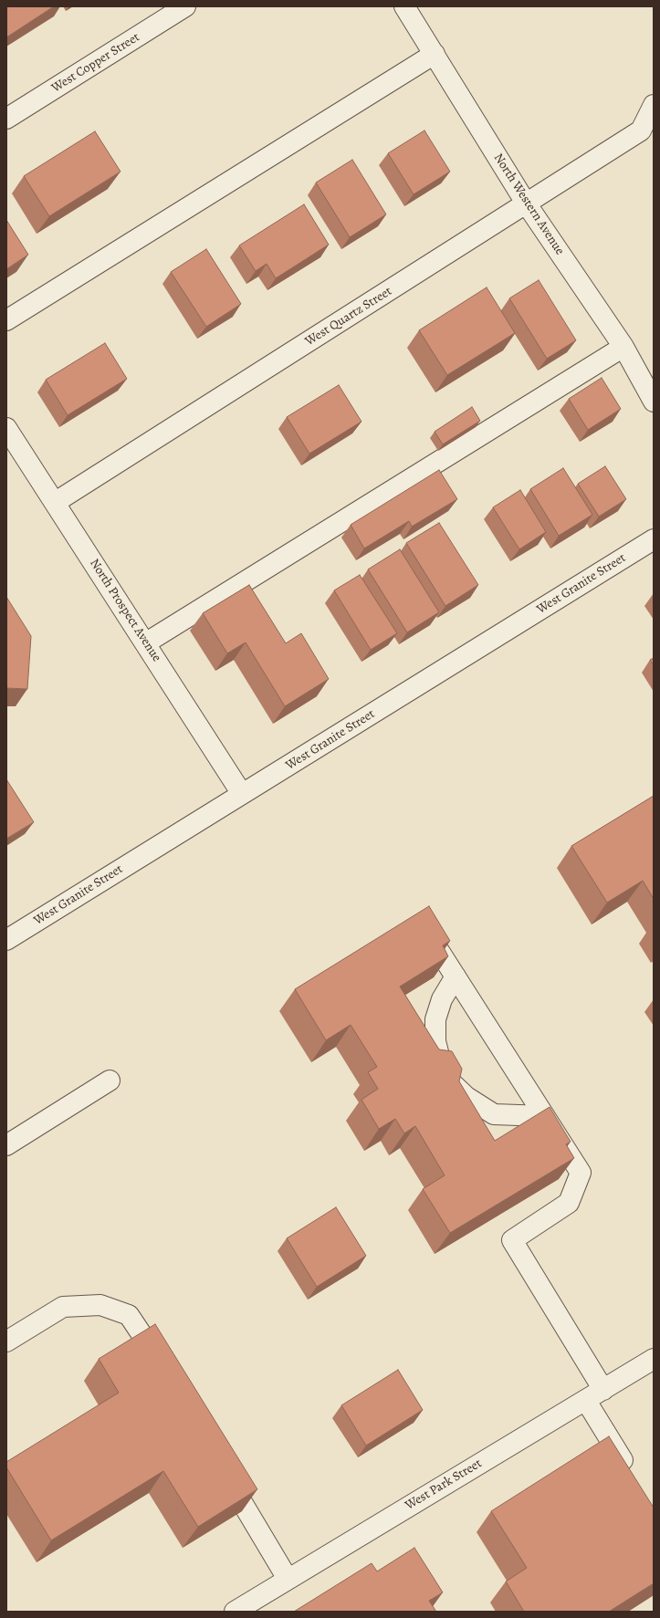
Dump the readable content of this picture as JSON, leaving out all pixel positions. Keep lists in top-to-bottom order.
{
  "streets": {
    "street": [
      "West Copper Street",
      "North Western Avenue",
      "West Quartz Street",
      "West Granite Street",
      "North Prospect Avenue",
      "West Park Street"
    ]
  },
  "crossings": [
    ["North Western Avenue", "West Quartz Street"],
    ["West Quartz Street", "North Prospect Avenue"],
    ["West Granite Street", "North Prospect Avenue"]
  ]
}
